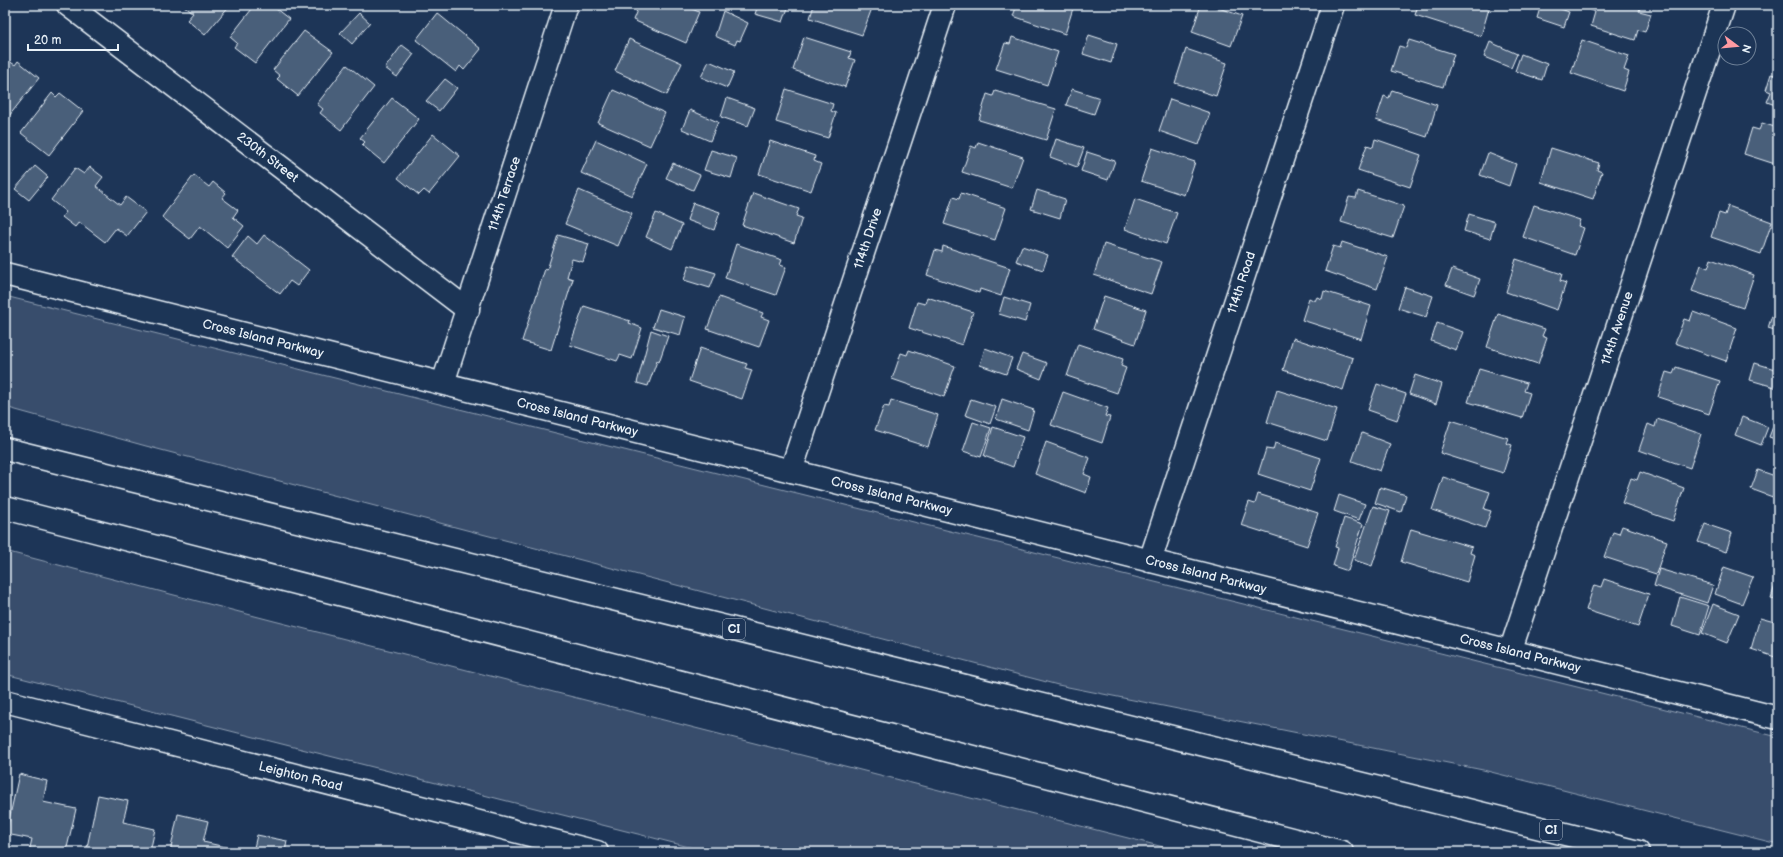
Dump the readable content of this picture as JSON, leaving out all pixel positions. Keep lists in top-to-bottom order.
{
  "streets": {
    "main road": [
      "230th Street",
      "114th Terrace",
      "114th Drive",
      "114th Road",
      "114th Avenue",
      "Cross Island Parkway",
      "CI",
      "Leighton Road"
    ]
  },
  "crossings": [
    ["230th Street", "114th Terrace"],
    ["114th Terrace", "Cross Island Parkway"],
    ["114th Drive", "Cross Island Parkway"],
    ["114th Road", "Cross Island Parkway"],
    ["114th Avenue", "Cross Island Parkway"]
  ],
  "scale_bar": "20 m",
  "north": "right"
}
